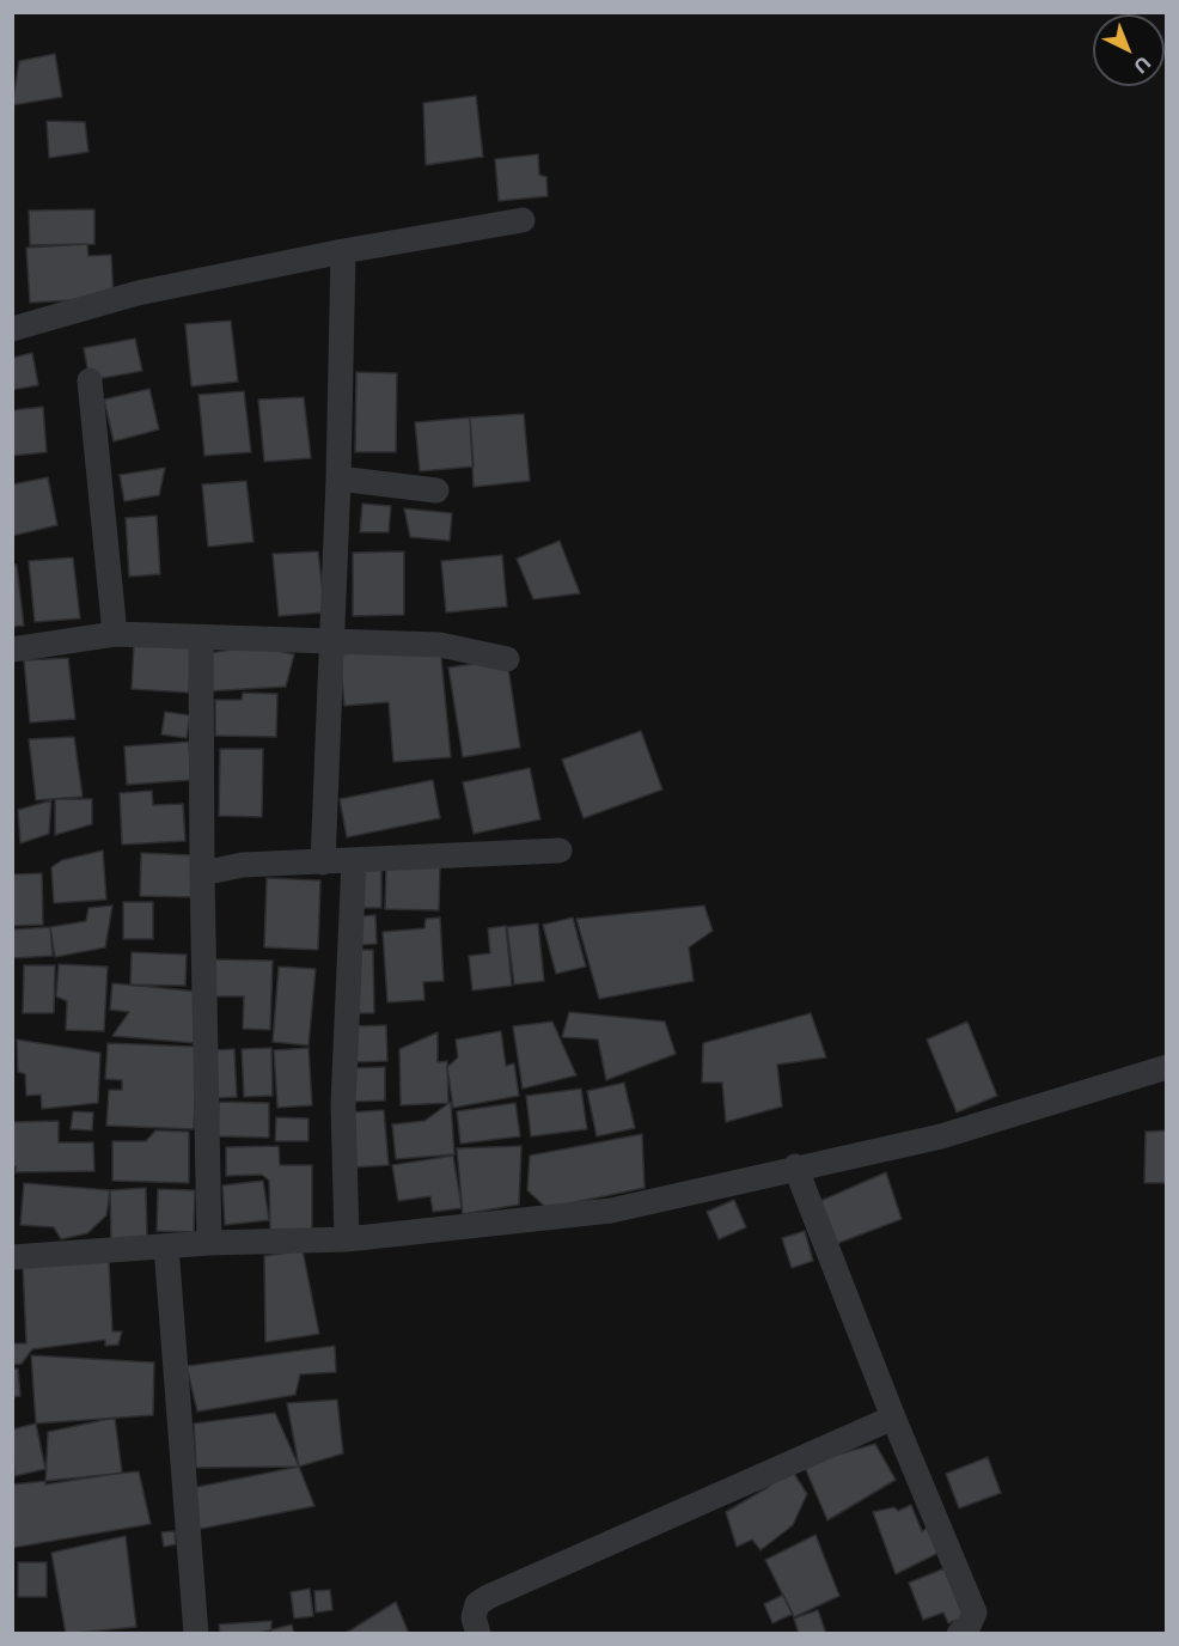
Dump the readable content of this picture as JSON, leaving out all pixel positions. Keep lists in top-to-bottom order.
{
  "north": "bottom right"
}
